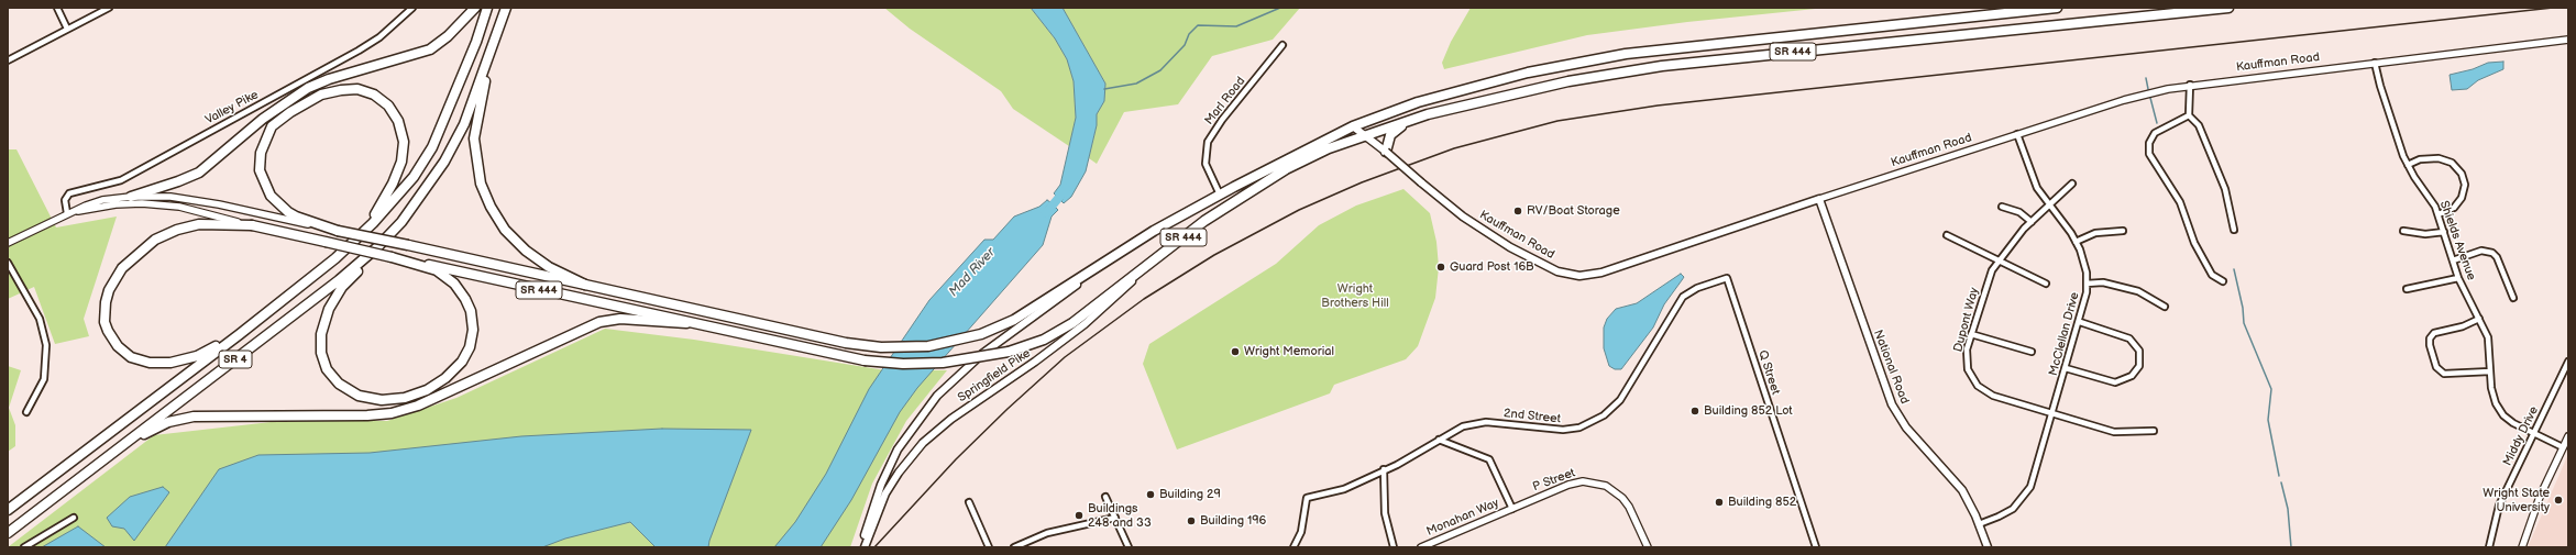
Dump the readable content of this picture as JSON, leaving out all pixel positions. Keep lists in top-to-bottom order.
{
  "streets": {
    "highway": ["SR 444", "SR 4"],
    "main road": ["Kauffman Road", "National Road", "Springfield Pike"],
    "street": [
      "Marl Road",
      "Valley Pike",
      "Shields Avenue",
      "Dupont Way",
      "McClellan Drive",
      "Q Street",
      "2nd Street",
      "Middy Drive",
      "P Street",
      "Monahan Way"
    ]
  },
  "crossings": [
    ["SR 444", "Kauffman Road"],
    ["SR 444", "Marl Road"],
    ["SR 444", "Springfield Pike"],
    ["Kauffman Road", "Shields Avenue"],
    ["Kauffman Road", "McClellan Drive"],
    ["Kauffman Road", "National Road"],
    ["Shields Avenue", "Middy Drive"],
    ["Dupont Way", "McClellan Drive"],
    ["McClellan Drive", "National Road"],
    ["Q Street", "2nd Street"],
    ["P Street", "Monahan Way"]
  ],
  "water": ["Mad River"],
  "parks": ["Wright Brothers Hill"],
  "places": [
    "RV/Boat Storage",
    "Guard Post 16B",
    "Wright Memorial",
    "Building 852 Lot",
    "Building 29",
    "Wright State University",
    "Building 852",
    "Buildings 248 and 33",
    "Building 196"
  ]
}
